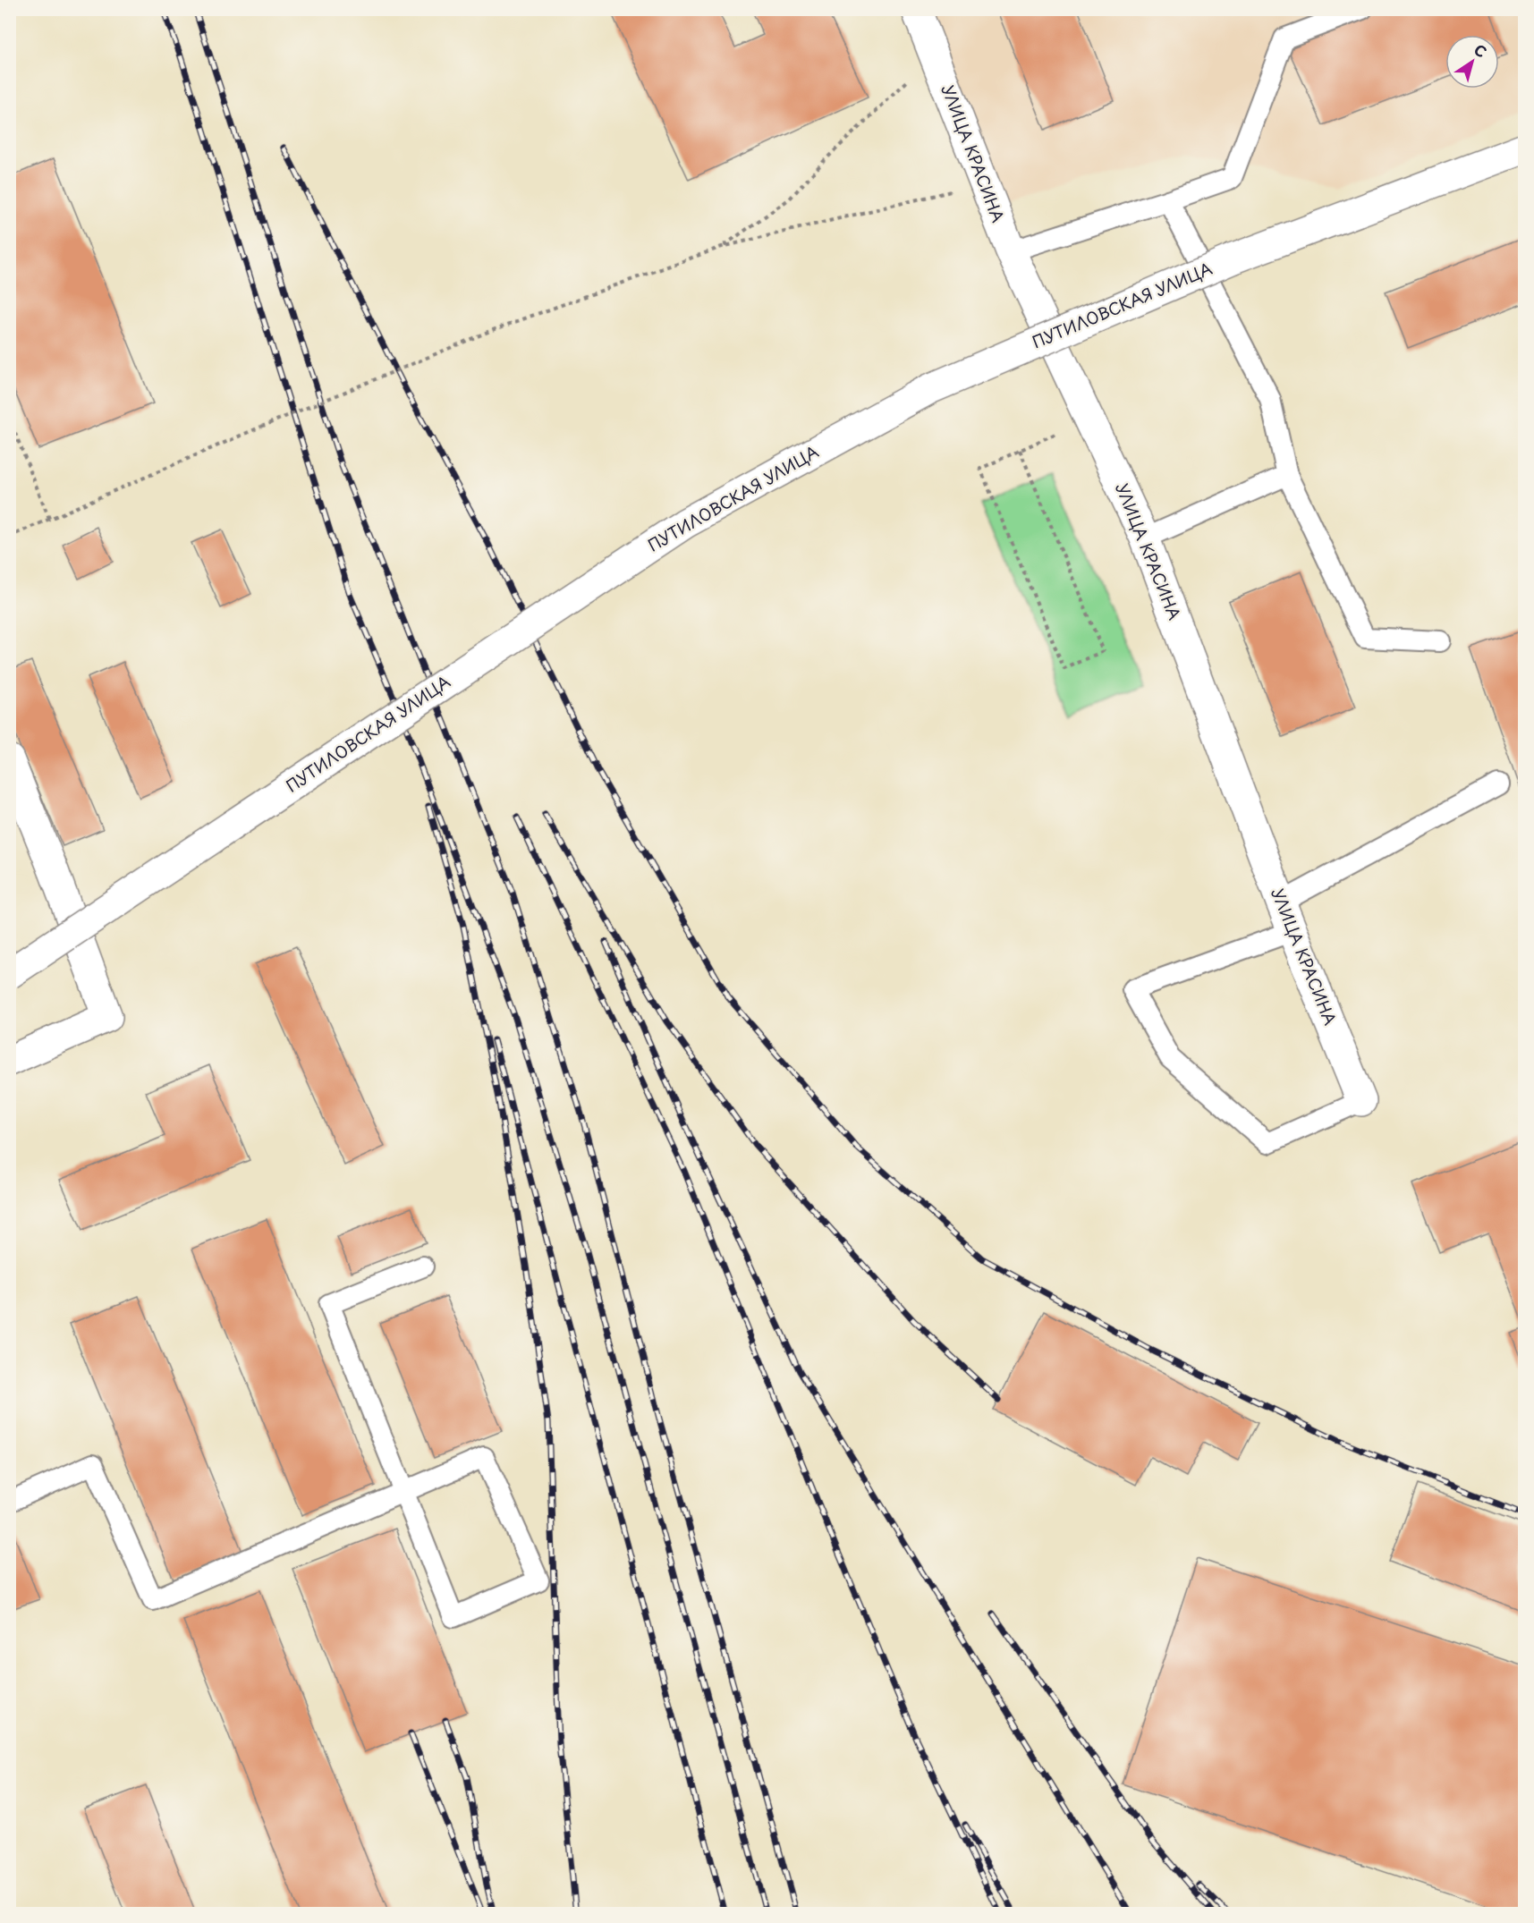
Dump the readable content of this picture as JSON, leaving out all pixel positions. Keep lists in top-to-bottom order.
{
  "streets": {
    "main road": ["УЛИЦА КРАСИНА", "ПУТИЛОВСКАЯ УЛИЦА"]
  },
  "north": "top right"
}
